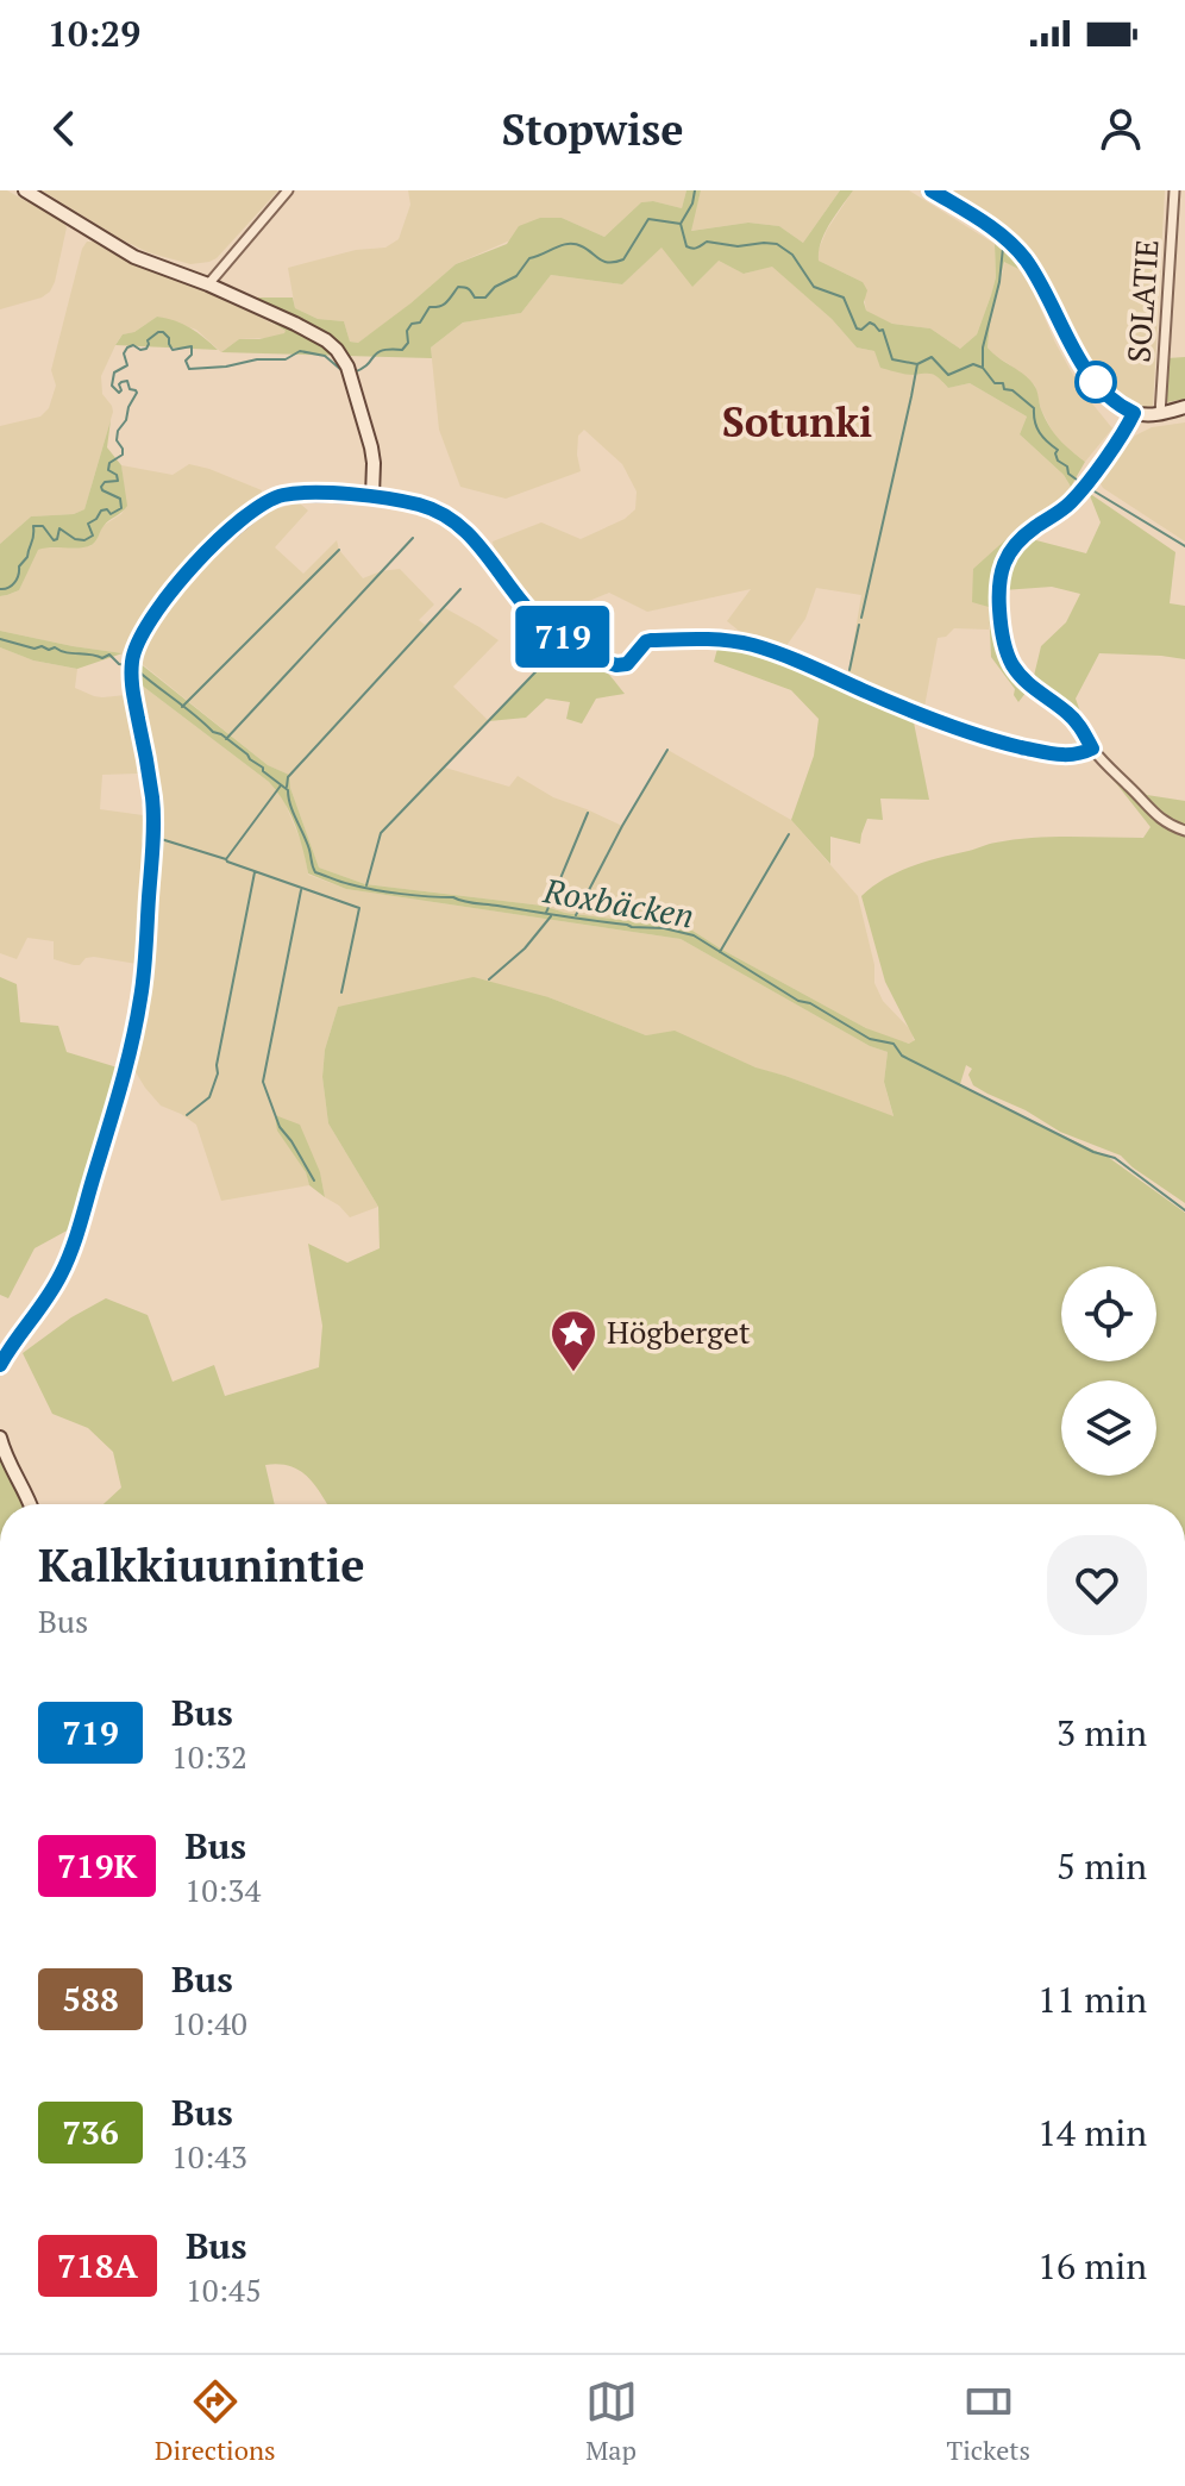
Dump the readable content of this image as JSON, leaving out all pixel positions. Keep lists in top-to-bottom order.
{
  "streets": {
    "street": ["SOLATIE"]
  },
  "districts": ["Sotunki"],
  "water": ["Roxbäcken"],
  "places": {
    "place": ["Högberget"]
  },
  "lines": ["bus line 719"],
  "page": {
    "status": "10:29",
    "header": "Stopwise",
    "on_map": "719",
    "heading": ["Kalkkiuunintie", "Bus"],
    "list": [
      {
        "mark": "719",
        "name": "Bus",
        "note": "10:32",
        "value": "3 min"
      },
      {
        "mark": "719K",
        "name": "Bus",
        "note": "10:34",
        "value": "5 min"
      },
      {
        "mark": "588",
        "name": "Bus",
        "note": "10:40",
        "value": "11 min"
      },
      {
        "mark": "736",
        "name": "Bus",
        "note": "10:43",
        "value": "14 min"
      },
      {
        "mark": "718A",
        "name": "Bus",
        "note": "10:45",
        "value": "16 min"
      }
    ],
    "tabs": ["Directions", "Map", "Tickets"]
  }
}
